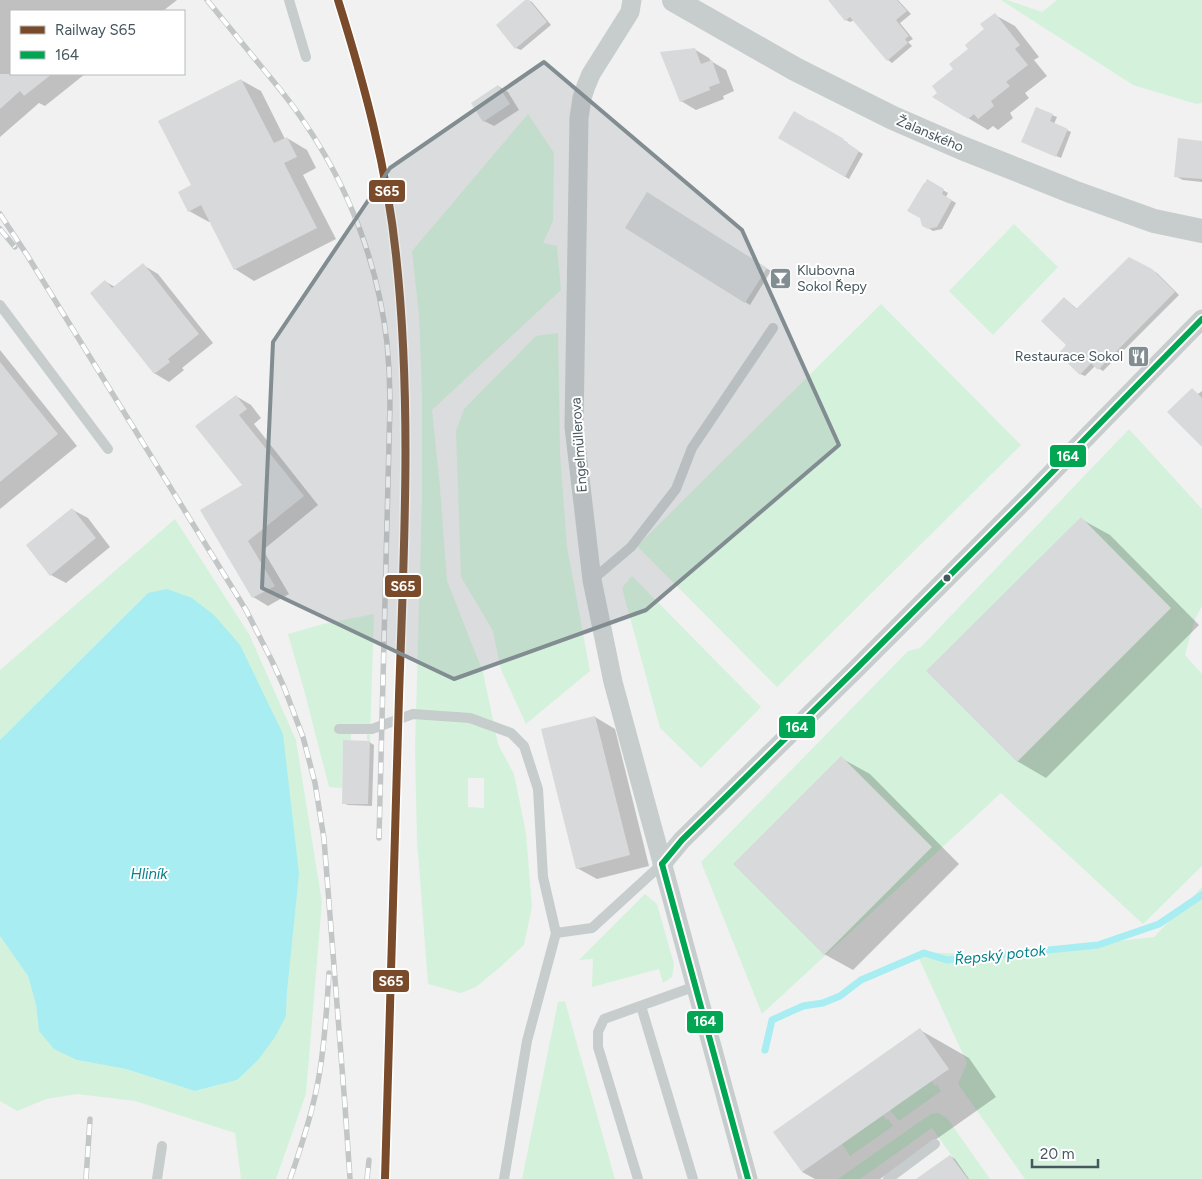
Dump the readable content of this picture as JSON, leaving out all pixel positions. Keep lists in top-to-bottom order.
{
  "streets": {
    "street": ["Žalanského", "Engelmüllerova"]
  },
  "water": ["Hliník", "Řepský potok"],
  "places": {
    "bar": ["Klubovna Sokol Řepy"],
    "restaurant": ["Restaurace Sokol"]
  },
  "lines": ["rail line S65", "transit line 164"],
  "legend": ["Railway S65", "164"],
  "scale_bar": "20 m"
}
